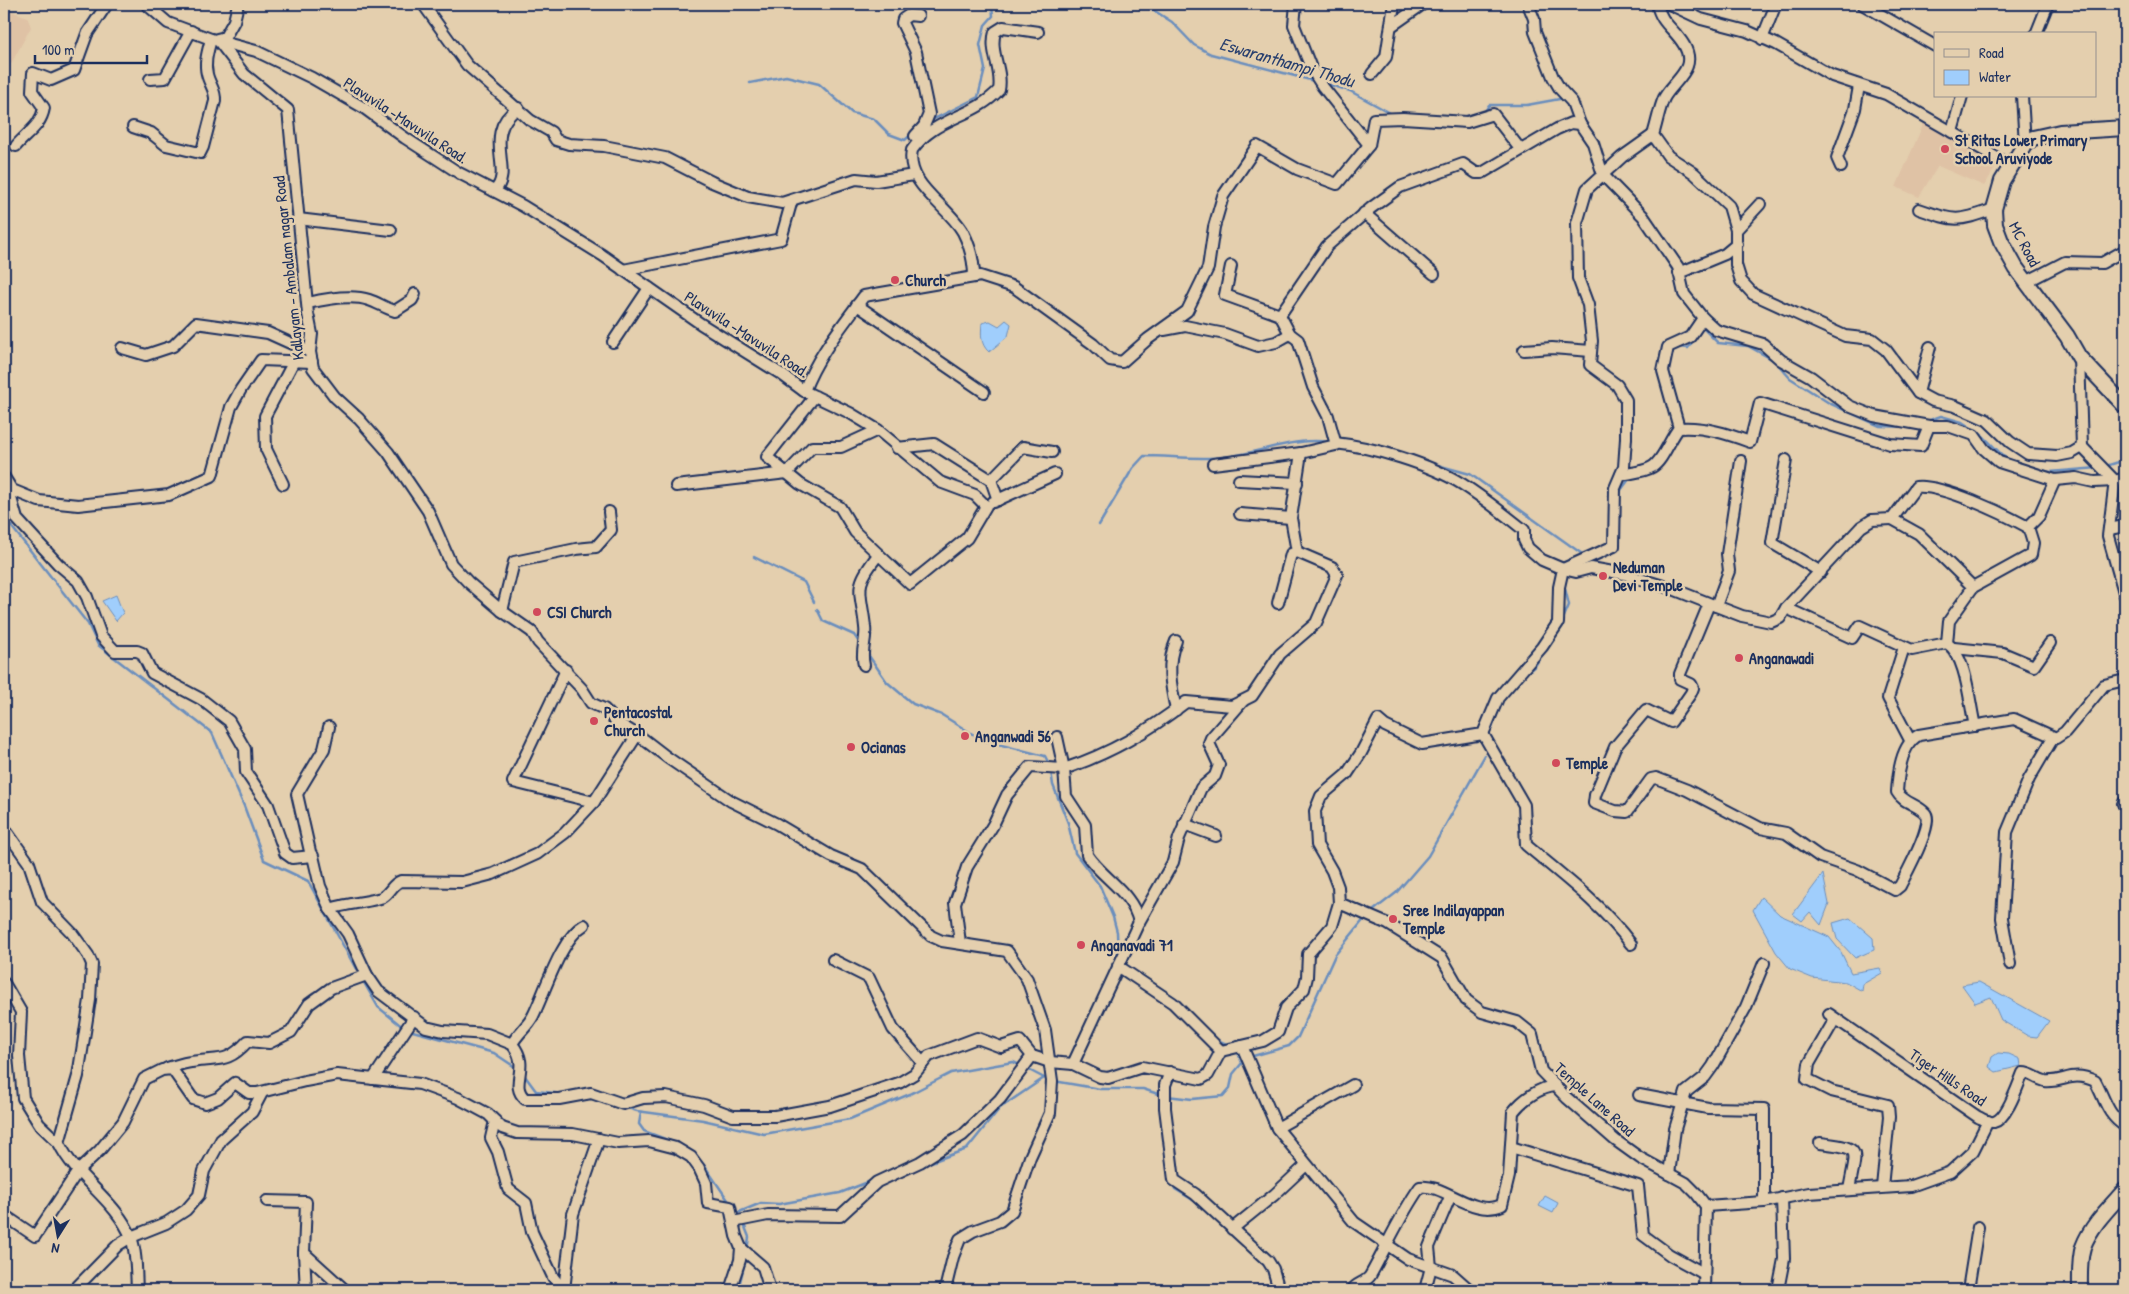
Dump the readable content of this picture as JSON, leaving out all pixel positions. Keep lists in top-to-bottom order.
{
  "streets": {
    "main road": ["MC Road"],
    "street": [
      "Plavuvila -Mavuvila Road.",
      "Kallayam - Ambalam nagar Road",
      "Tiger Hills Road",
      "Temple Lane Road"
    ]
  },
  "crossings": [
    ["Plavuvila -Mavuvila Road.", "Kallayam - Ambalam nagar Road"]
  ],
  "water": ["Eswaranthampi Thodu"],
  "places": [
    "St Ritas Lower Primary School Aruviyode",
    "Church",
    "Neduman Devi Temple",
    "CSI Church",
    "Anganawadi",
    "Pentacostal Church",
    "Anganwadi 56",
    "Ocianas",
    "Temple",
    "Sree Indilayappan Temple",
    "Anganavadi 71"
  ],
  "legend": ["Road", "Water"],
  "scale_bar": "100 m",
  "north": "bottom"
}
